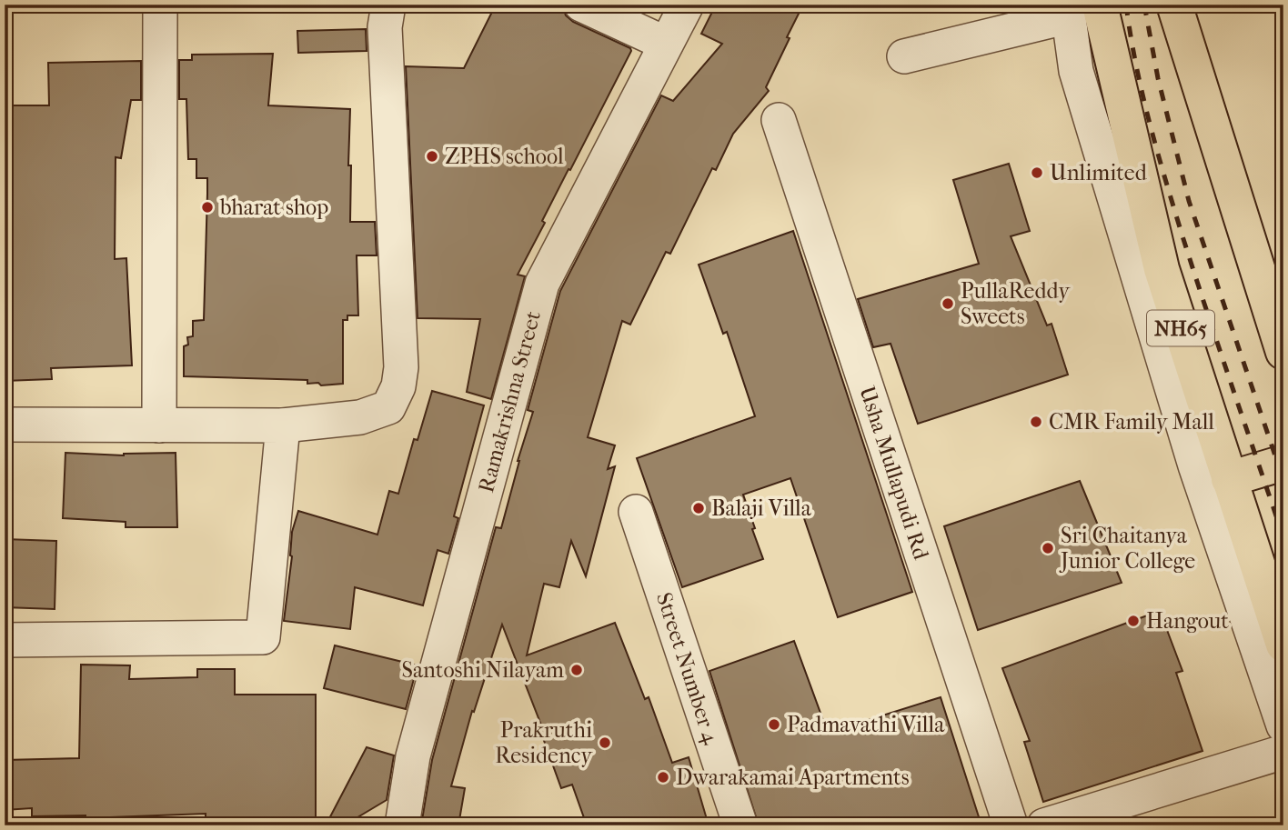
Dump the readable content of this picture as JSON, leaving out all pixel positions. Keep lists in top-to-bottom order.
{
  "streets": {
    "highway": ["NH65"],
    "street": ["Ramakrishna Street", "Usha Mullapudi Rd", "Street Number 4"]
  },
  "places": [
    "ZPHS school",
    "Unlimited",
    "bharat shop",
    "PullaReddy Sweets",
    "CMR Family Mall",
    "Balaji Villa",
    "Sri Chaitanya Junior College",
    "Hangout",
    "Santoshi Nilayam",
    "Padmavathi Villa",
    "Prakruthi Residency",
    "Dwarakamai Apartments"
  ]
}
